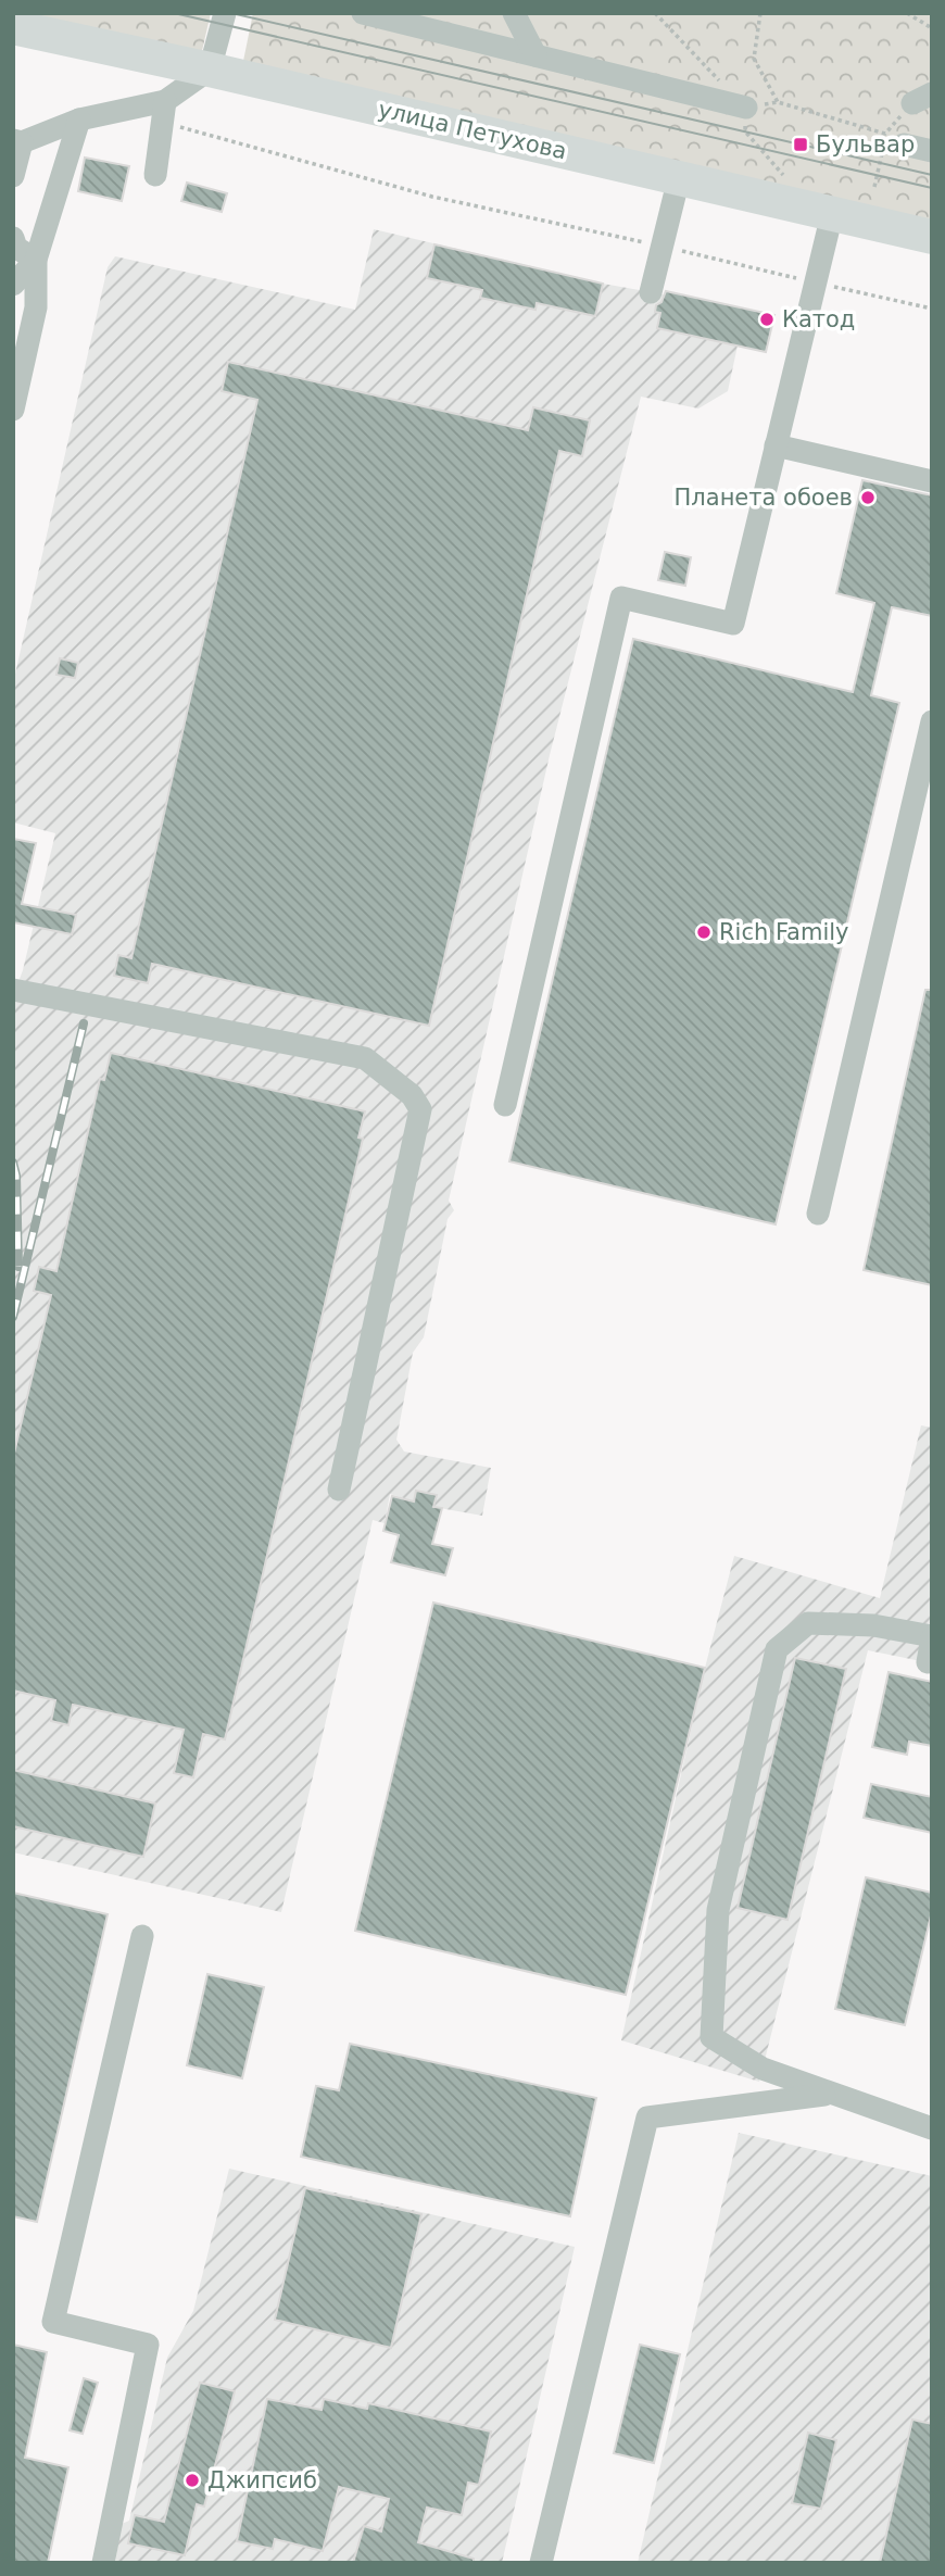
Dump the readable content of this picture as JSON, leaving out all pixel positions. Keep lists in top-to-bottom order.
{
  "streets": {
    "highway": ["улица Петухова"]
  },
  "places": {
    "transit": ["Бульвар"],
    "other": [
      "Катод",
      "Планета обоев",
      "Rich Family",
      "Джипсиб"
    ]
  }
}
